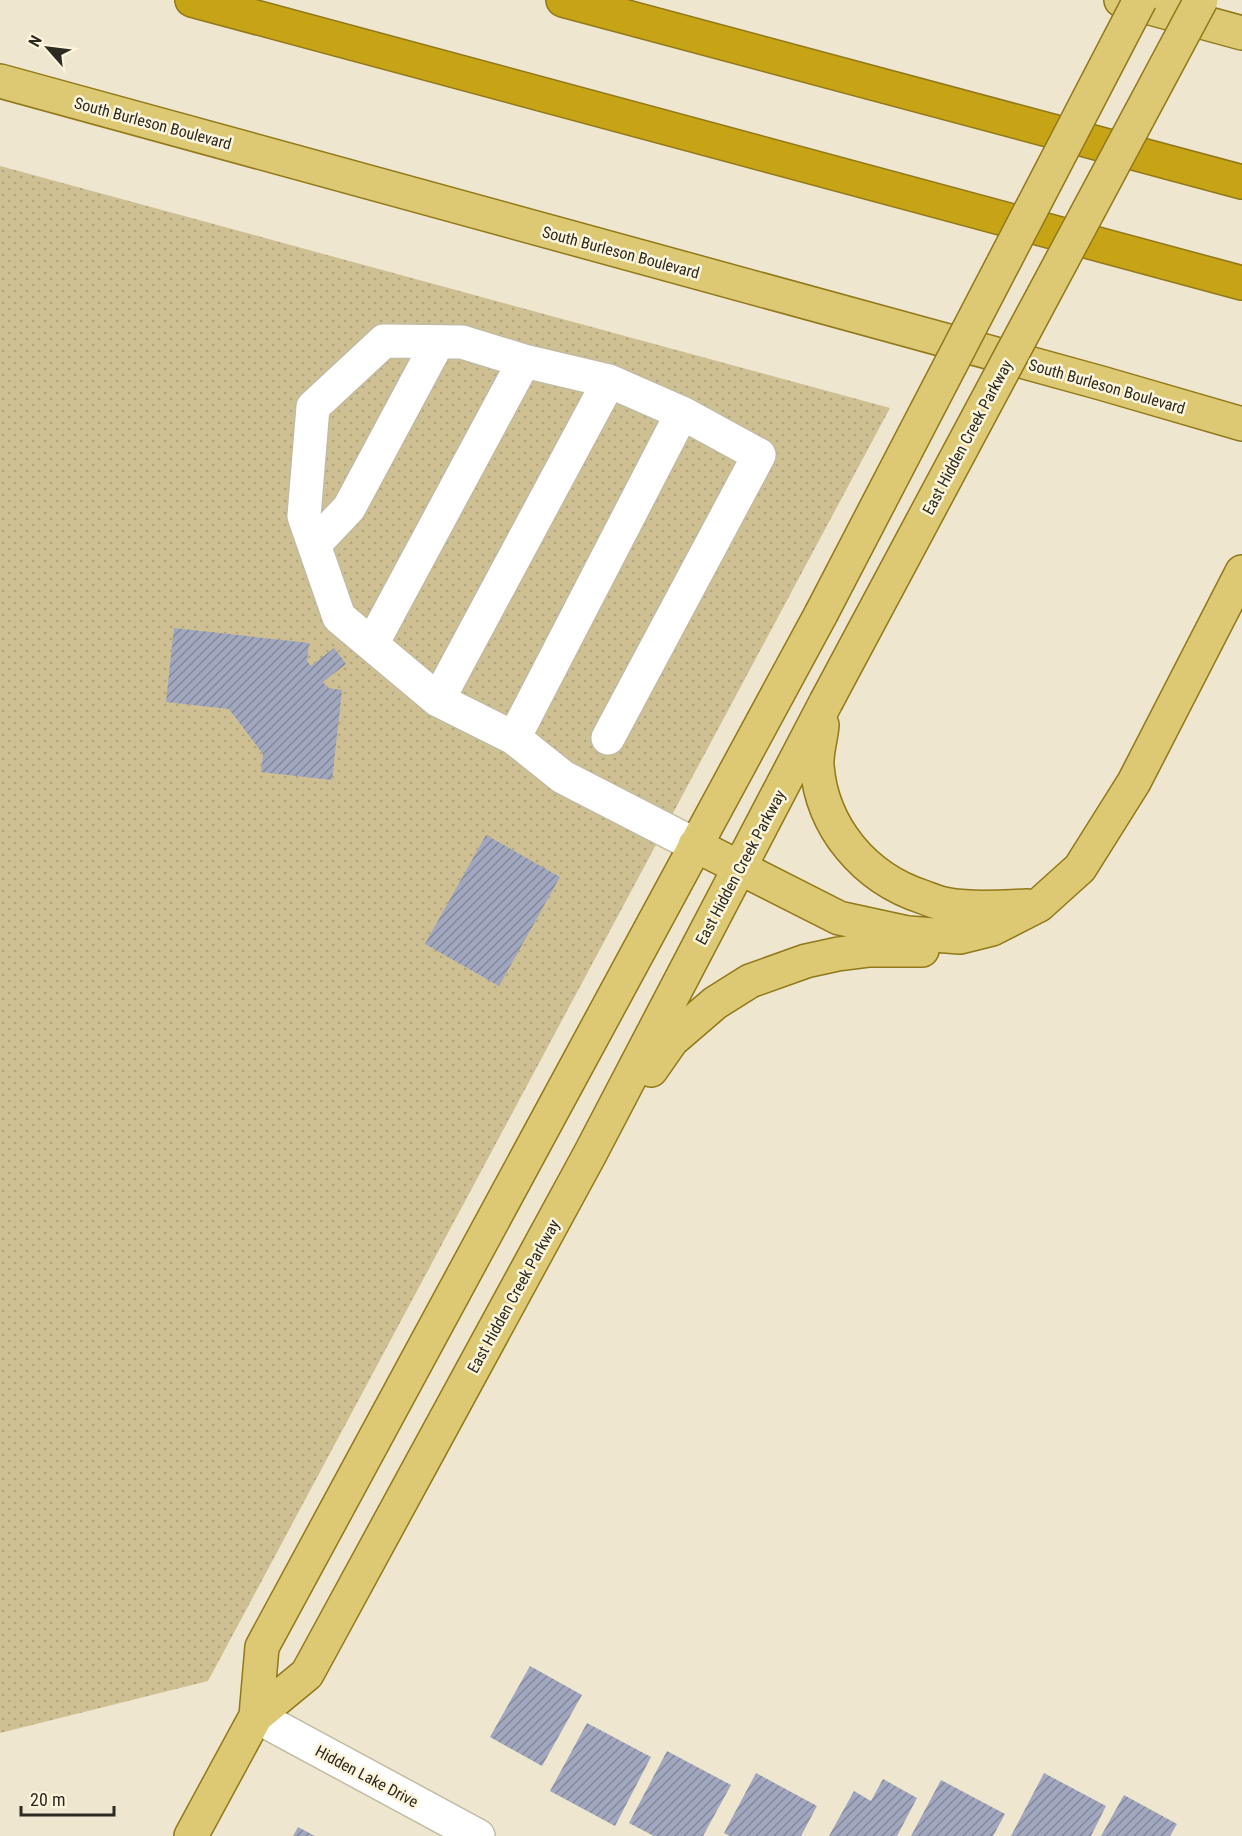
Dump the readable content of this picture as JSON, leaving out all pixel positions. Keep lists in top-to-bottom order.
{
  "streets": {
    "main road": ["South Burleson Boulevard", "East Hidden Creek Parkway"],
    "street": ["Hidden Lake Drive"]
  },
  "crossings": [
    ["East Hidden Creek Parkway", "Hidden Lake Drive"]
  ],
  "scale_bar": "20 m",
  "north": "top left"
}
